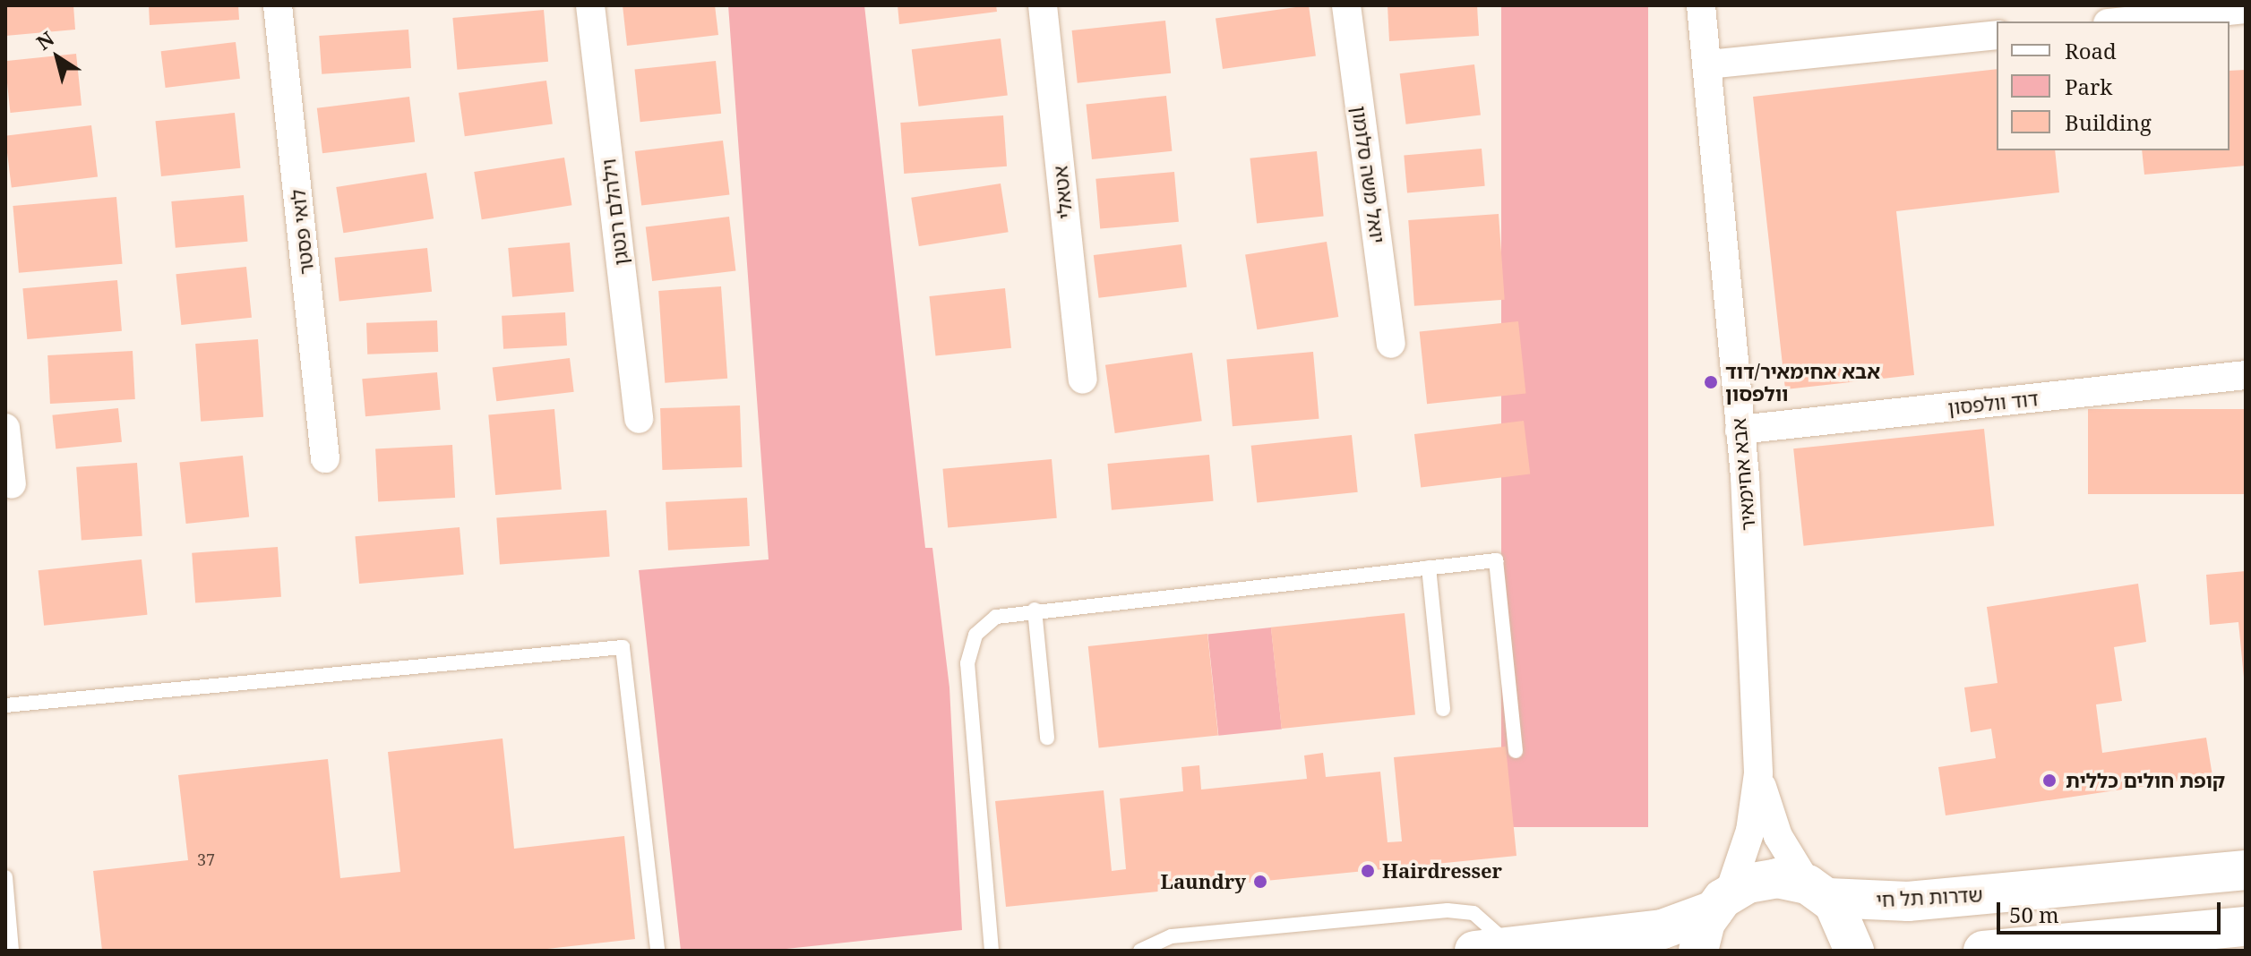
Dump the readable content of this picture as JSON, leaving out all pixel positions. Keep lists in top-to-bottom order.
{
  "streets": {
    "main road": ["שדרות תל חי"],
    "street": [
      "יואל משה סלומון",
      "אטאלי",
      "וילהלם רנטגן",
      "לואי פסטר",
      "דוד וולפסון",
      "אבא אחימאיר"
    ]
  },
  "crossings": [
    ["דוד וולפסון", "אבא אחימאיר"],
    ["אבא אחימאיר", "שדרות תל חי"]
  ],
  "places": [
    "אבא אחימאיר/דוד וולפסון",
    "קופת חולים כללית",
    "Hairdresser",
    "Laundry"
  ],
  "house_numbers": ["37"],
  "legend": ["Road", "Park", "Building"],
  "scale_bar": "50 m",
  "north": "top left"
}
